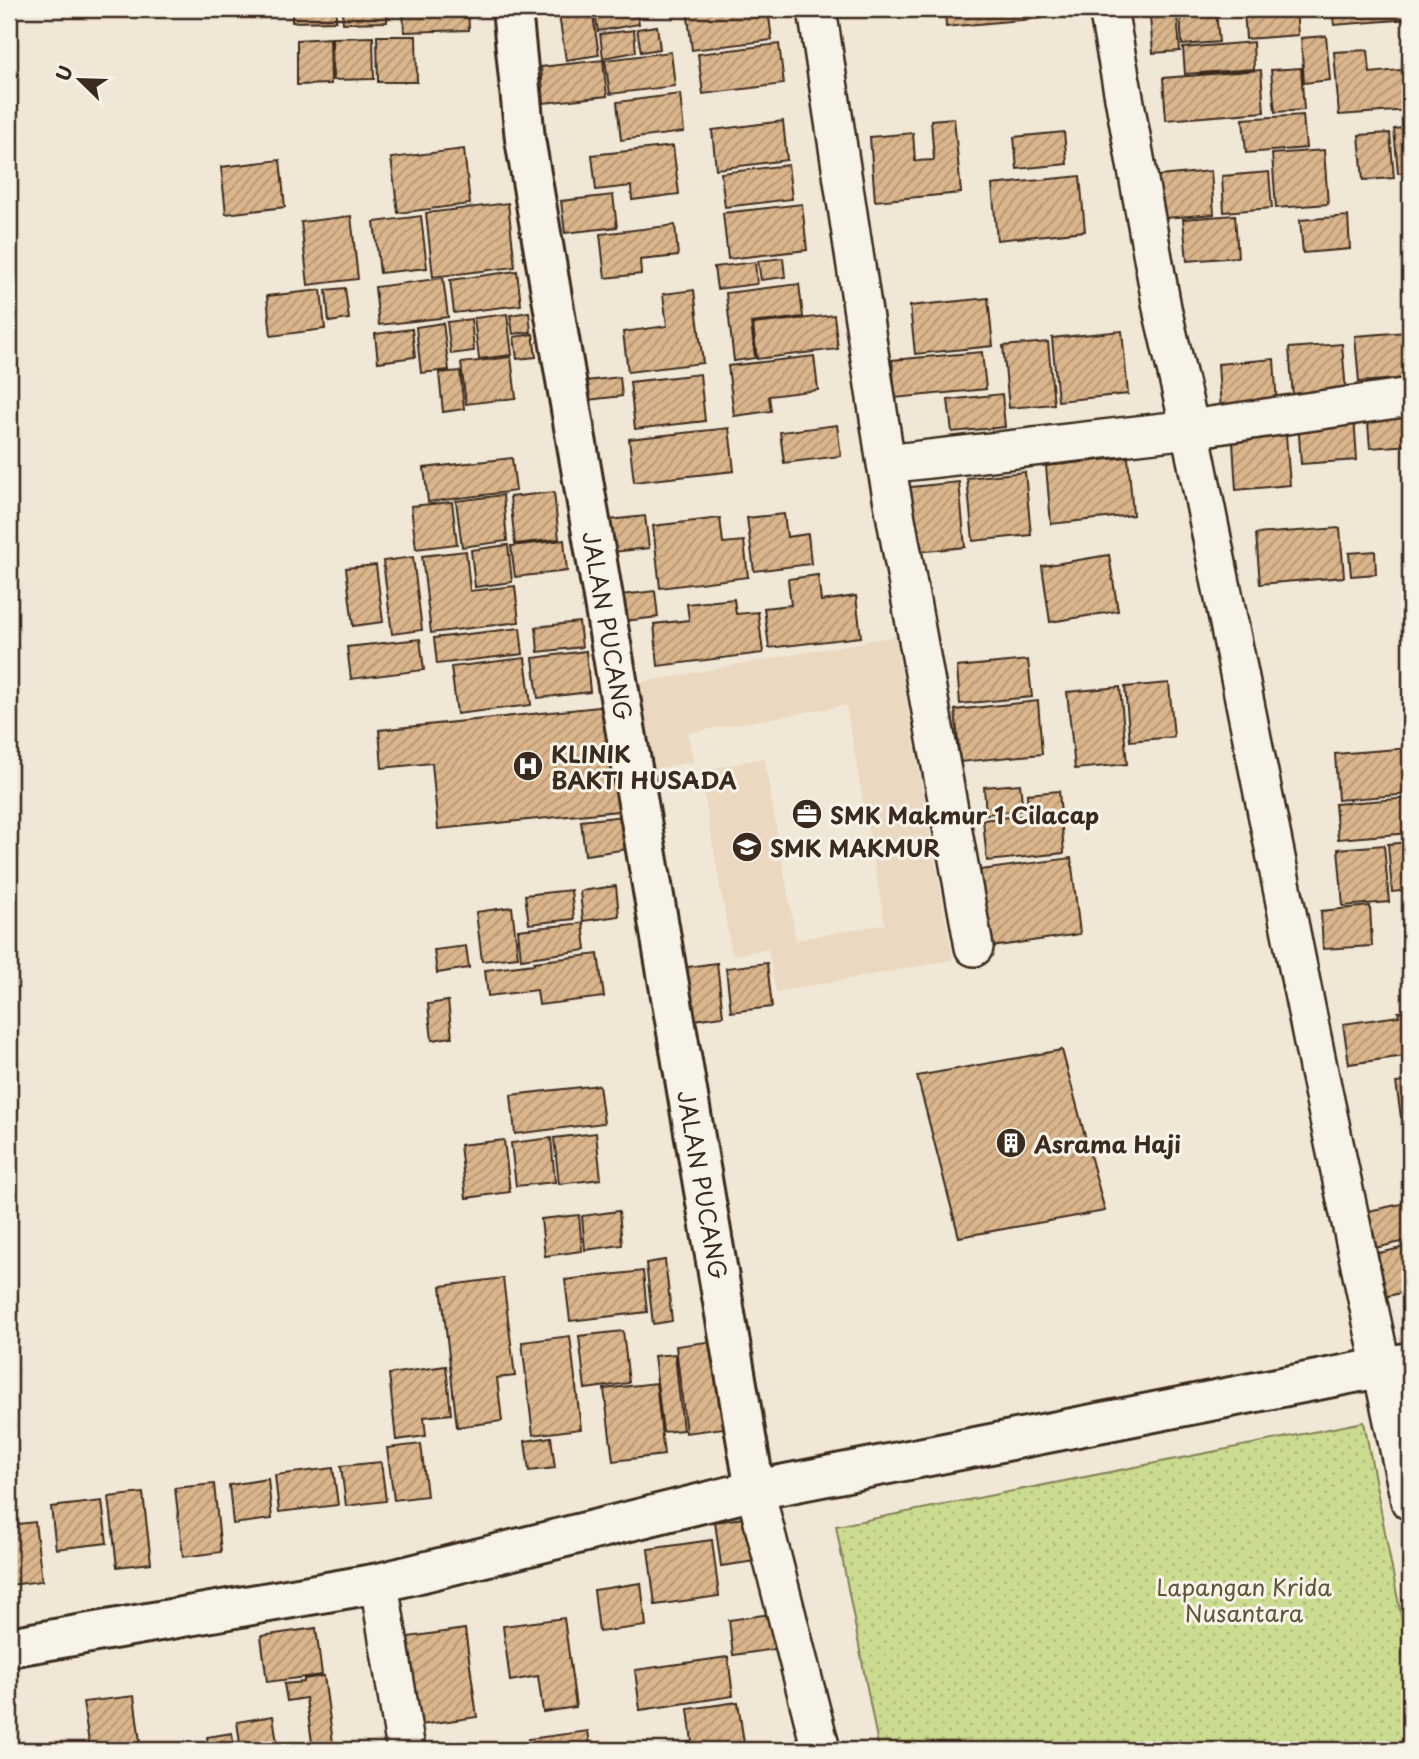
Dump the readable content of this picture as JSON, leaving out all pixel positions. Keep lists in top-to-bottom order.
{
  "streets": {
    "main road": ["JALAN PUCANG"]
  },
  "parks": ["Lapangan Krida Nusantara"],
  "places": {
    "hospital": ["KLINIK BAKTI HUSADA"],
    "office": ["SMK Makmur 1 Cilacap"],
    "school or university": ["SMK MAKMUR"],
    "building": ["Asrama Haji"]
  },
  "north": "top left"
}
